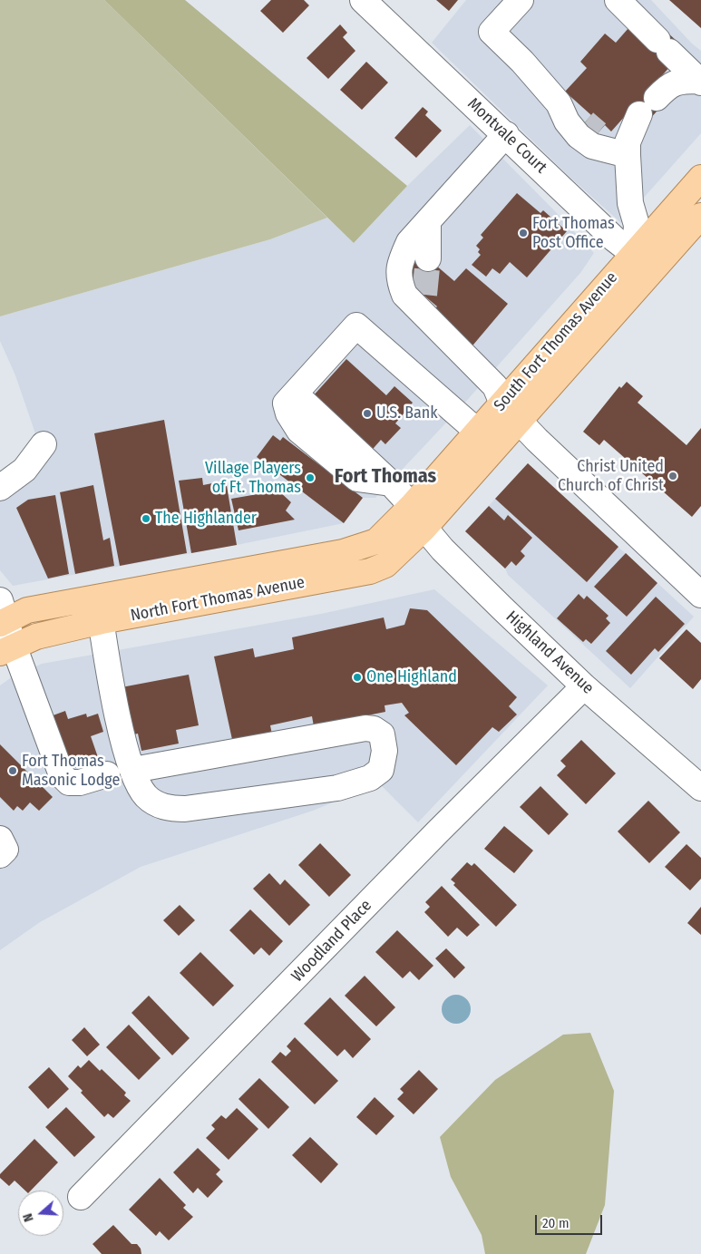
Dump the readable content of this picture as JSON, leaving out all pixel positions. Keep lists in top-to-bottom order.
{
  "streets": {
    "main road": ["South Fort Thomas Avenue", "North Fort Thomas Avenue"],
    "street": ["Montvale Court", "Highland Avenue", "Woodland Place"]
  },
  "crossings": [
    ["Montvale Court", "South Fort Thomas Avenue"],
    ["South Fort Thomas Avenue", "North Fort Thomas Avenue"],
    ["South Fort Thomas Avenue", "Highland Avenue"],
    ["North Fort Thomas Avenue", "Highland Avenue"],
    ["Highland Avenue", "Woodland Place"]
  ],
  "districts": ["Fort Thomas"],
  "places": [
    "Fort Thomas Post Office",
    "U.S. Bank",
    "Christ United Church of Christ",
    "Village Players of Ft. Thomas",
    "The Highlander",
    "One Highland",
    "Fort Thomas Masonic Lodge"
  ],
  "scale_bar": "20 m",
  "north": "left"
}
